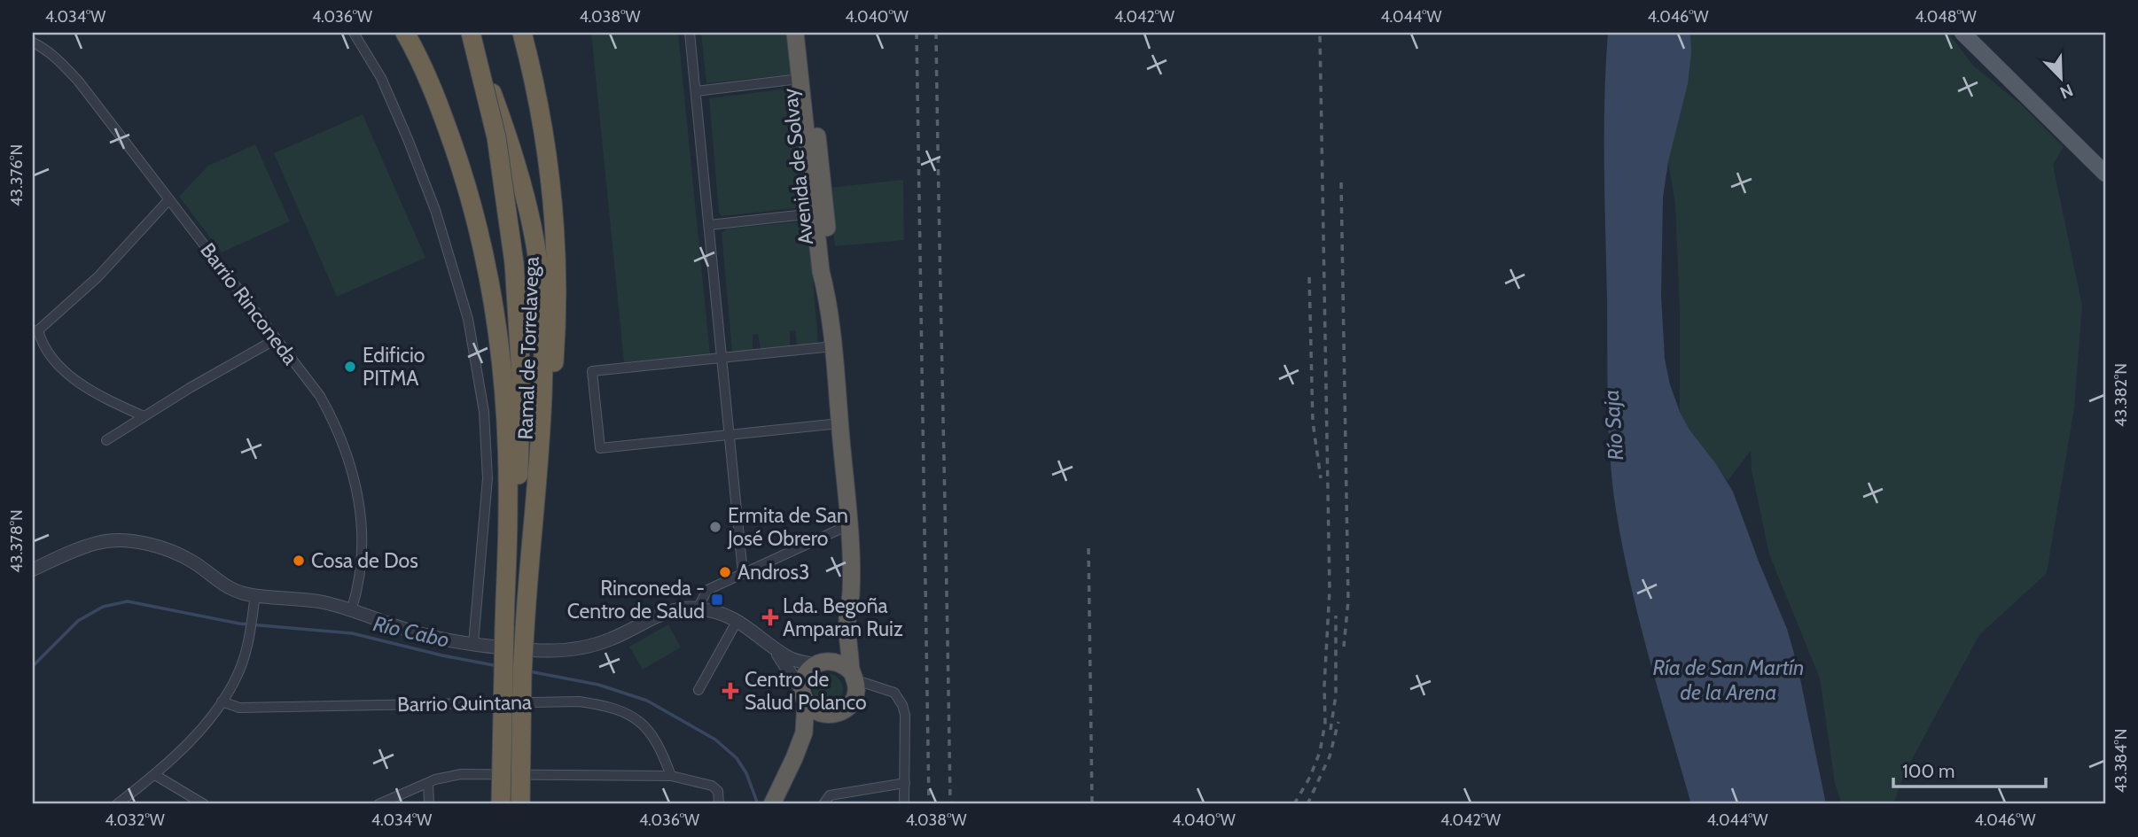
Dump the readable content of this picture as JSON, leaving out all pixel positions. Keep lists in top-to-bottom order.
{
  "streets": {
    "highway": ["Avenida de Solvay", "Ramal de Torrelavega"],
    "street": ["Barrio Rinconeda", "Barrio Quintana"]
  },
  "water": ["Río Saja", "Río Cabo", "Ría de San Martín de la Arena"],
  "places": {
    "other": [
      "Edificio PITMA",
      "Ermita de San José Obrero",
      "Cosa de Dos",
      "Andros3"
    ],
    "transit": ["Rinconeda - Centro de Salud"],
    "health": ["Lda. Begoña Amparan Ruiz", "Centro de Salud Polanco"]
  },
  "scale_bar": "100 m",
  "north": "bottom right",
  "coordinates": [
    "4.034°W",
    "4.036°W",
    "4.038°W",
    "4.040°W",
    "4.042°W",
    "4.044°W",
    "4.046°W",
    "4.048°W",
    "43.376°N",
    "43.382°N",
    "43.378°N",
    "43.384°N",
    "4.032°W"
  ]
}
